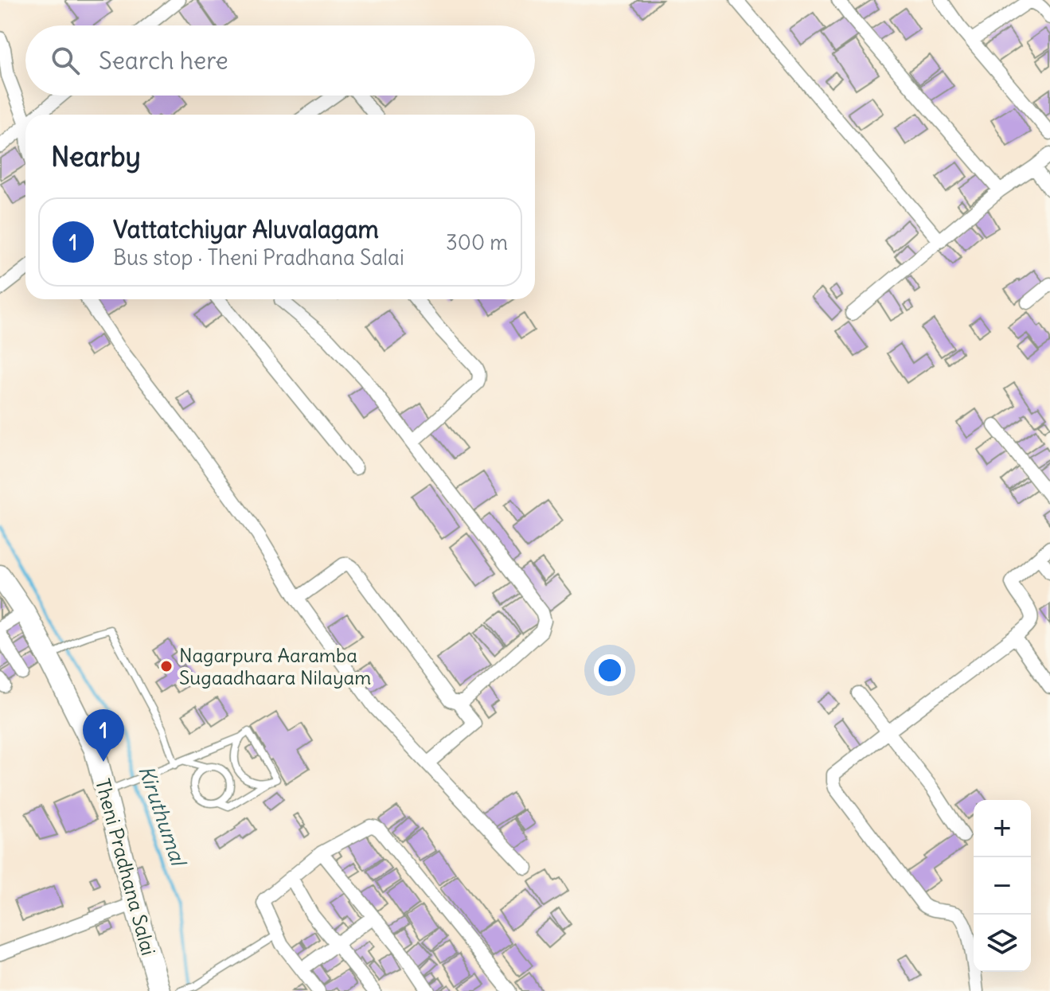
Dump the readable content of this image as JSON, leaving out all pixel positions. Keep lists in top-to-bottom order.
{
  "streets": {
    "main road": ["Theni Pradhana Salai"]
  },
  "water": ["Kiruthumal"],
  "places": ["Nagarpura Aaramba Sugaadhaara Nilayam"],
  "page": {
    "search": "Search here",
    "heading": "Nearby",
    "list": [
      {
        "mark": "1",
        "name": "Vattatchiyar Aluvalagam",
        "note": "Bus stop · Theni Pradhana Salai",
        "value": "300 m"
      }
    ],
    "pins": "1",
    "map_buttons": ["+", "−"]
  }
}
